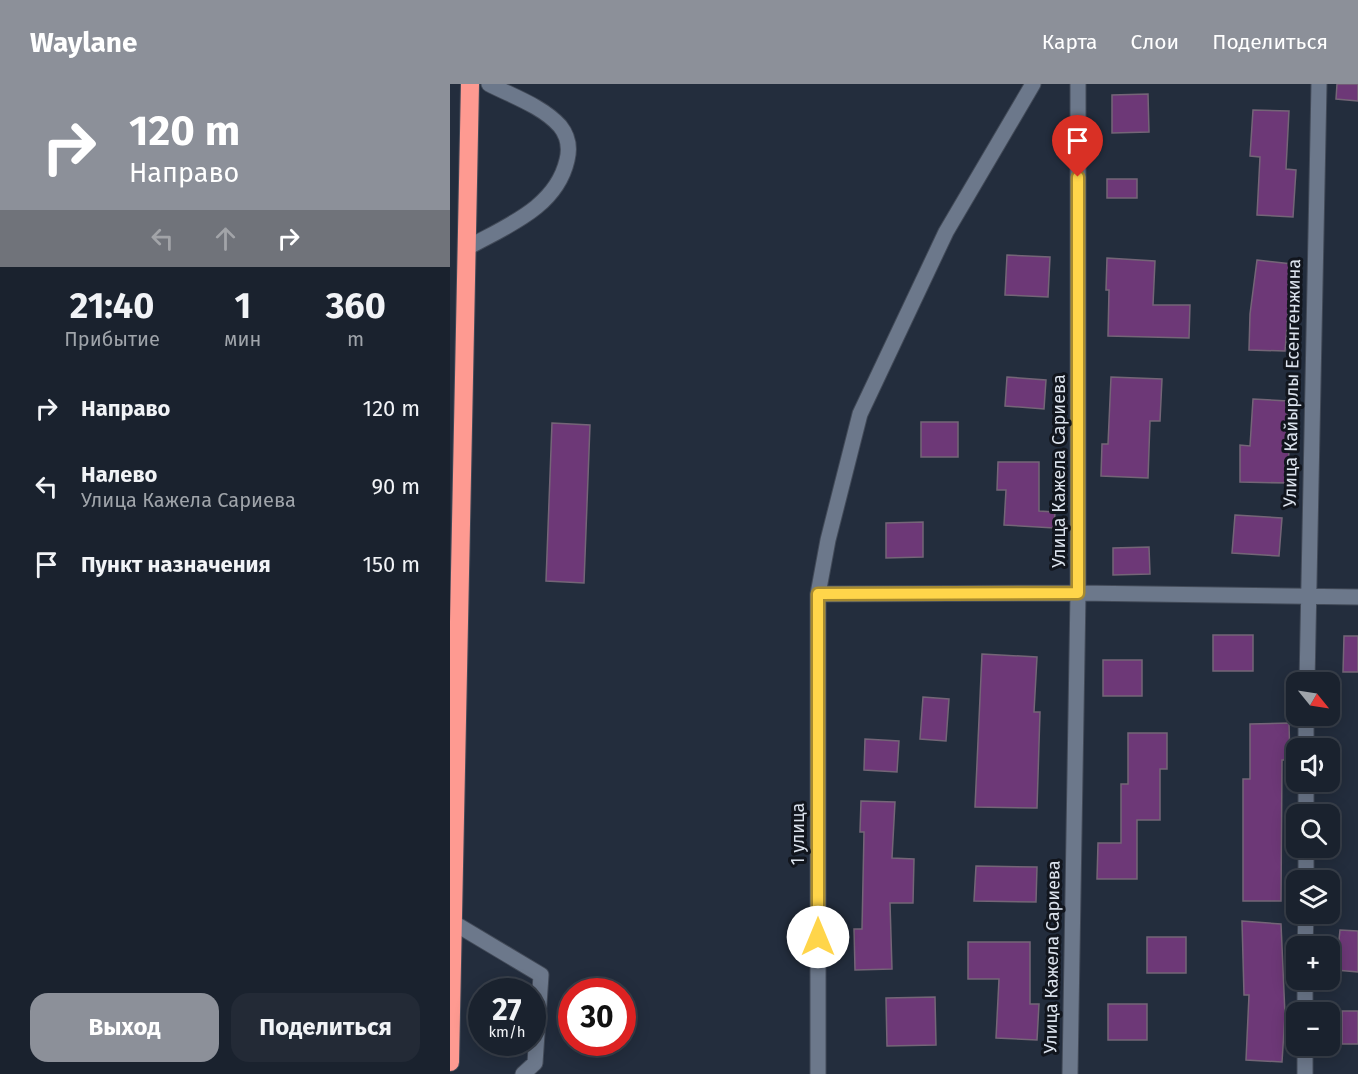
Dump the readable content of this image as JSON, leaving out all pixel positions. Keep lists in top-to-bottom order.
{
  "streets": {
    "street": ["Улица Кайырлы Есенгенжина", "Улица Кажела Сариева", "1 улица"]
  },
  "north": "bottom right",
  "page": {
    "header": "Waylane",
    "nav": ["Карта", "Слои", "Поделиться"],
    "turn": ["120 m", "Направо"],
    "eta": [
      "21:40",
      "Прибытие",
      "1",
      "мин",
      "360",
      "m"
    ],
    "list": [
      {
        "name": "Направо",
        "value": "120 m"
      },
      {
        "name": "Налево",
        "note": "Улица Кажела Сариева",
        "value": "90 m"
      },
      {
        "name": "Пункт назначения",
        "value": "150 m"
      }
    ],
    "map_buttons": ["+", "−"],
    "speed": "27 km/h",
    "limit": "30",
    "buttons": ["Выход", "Поделиться"]
  }
}
